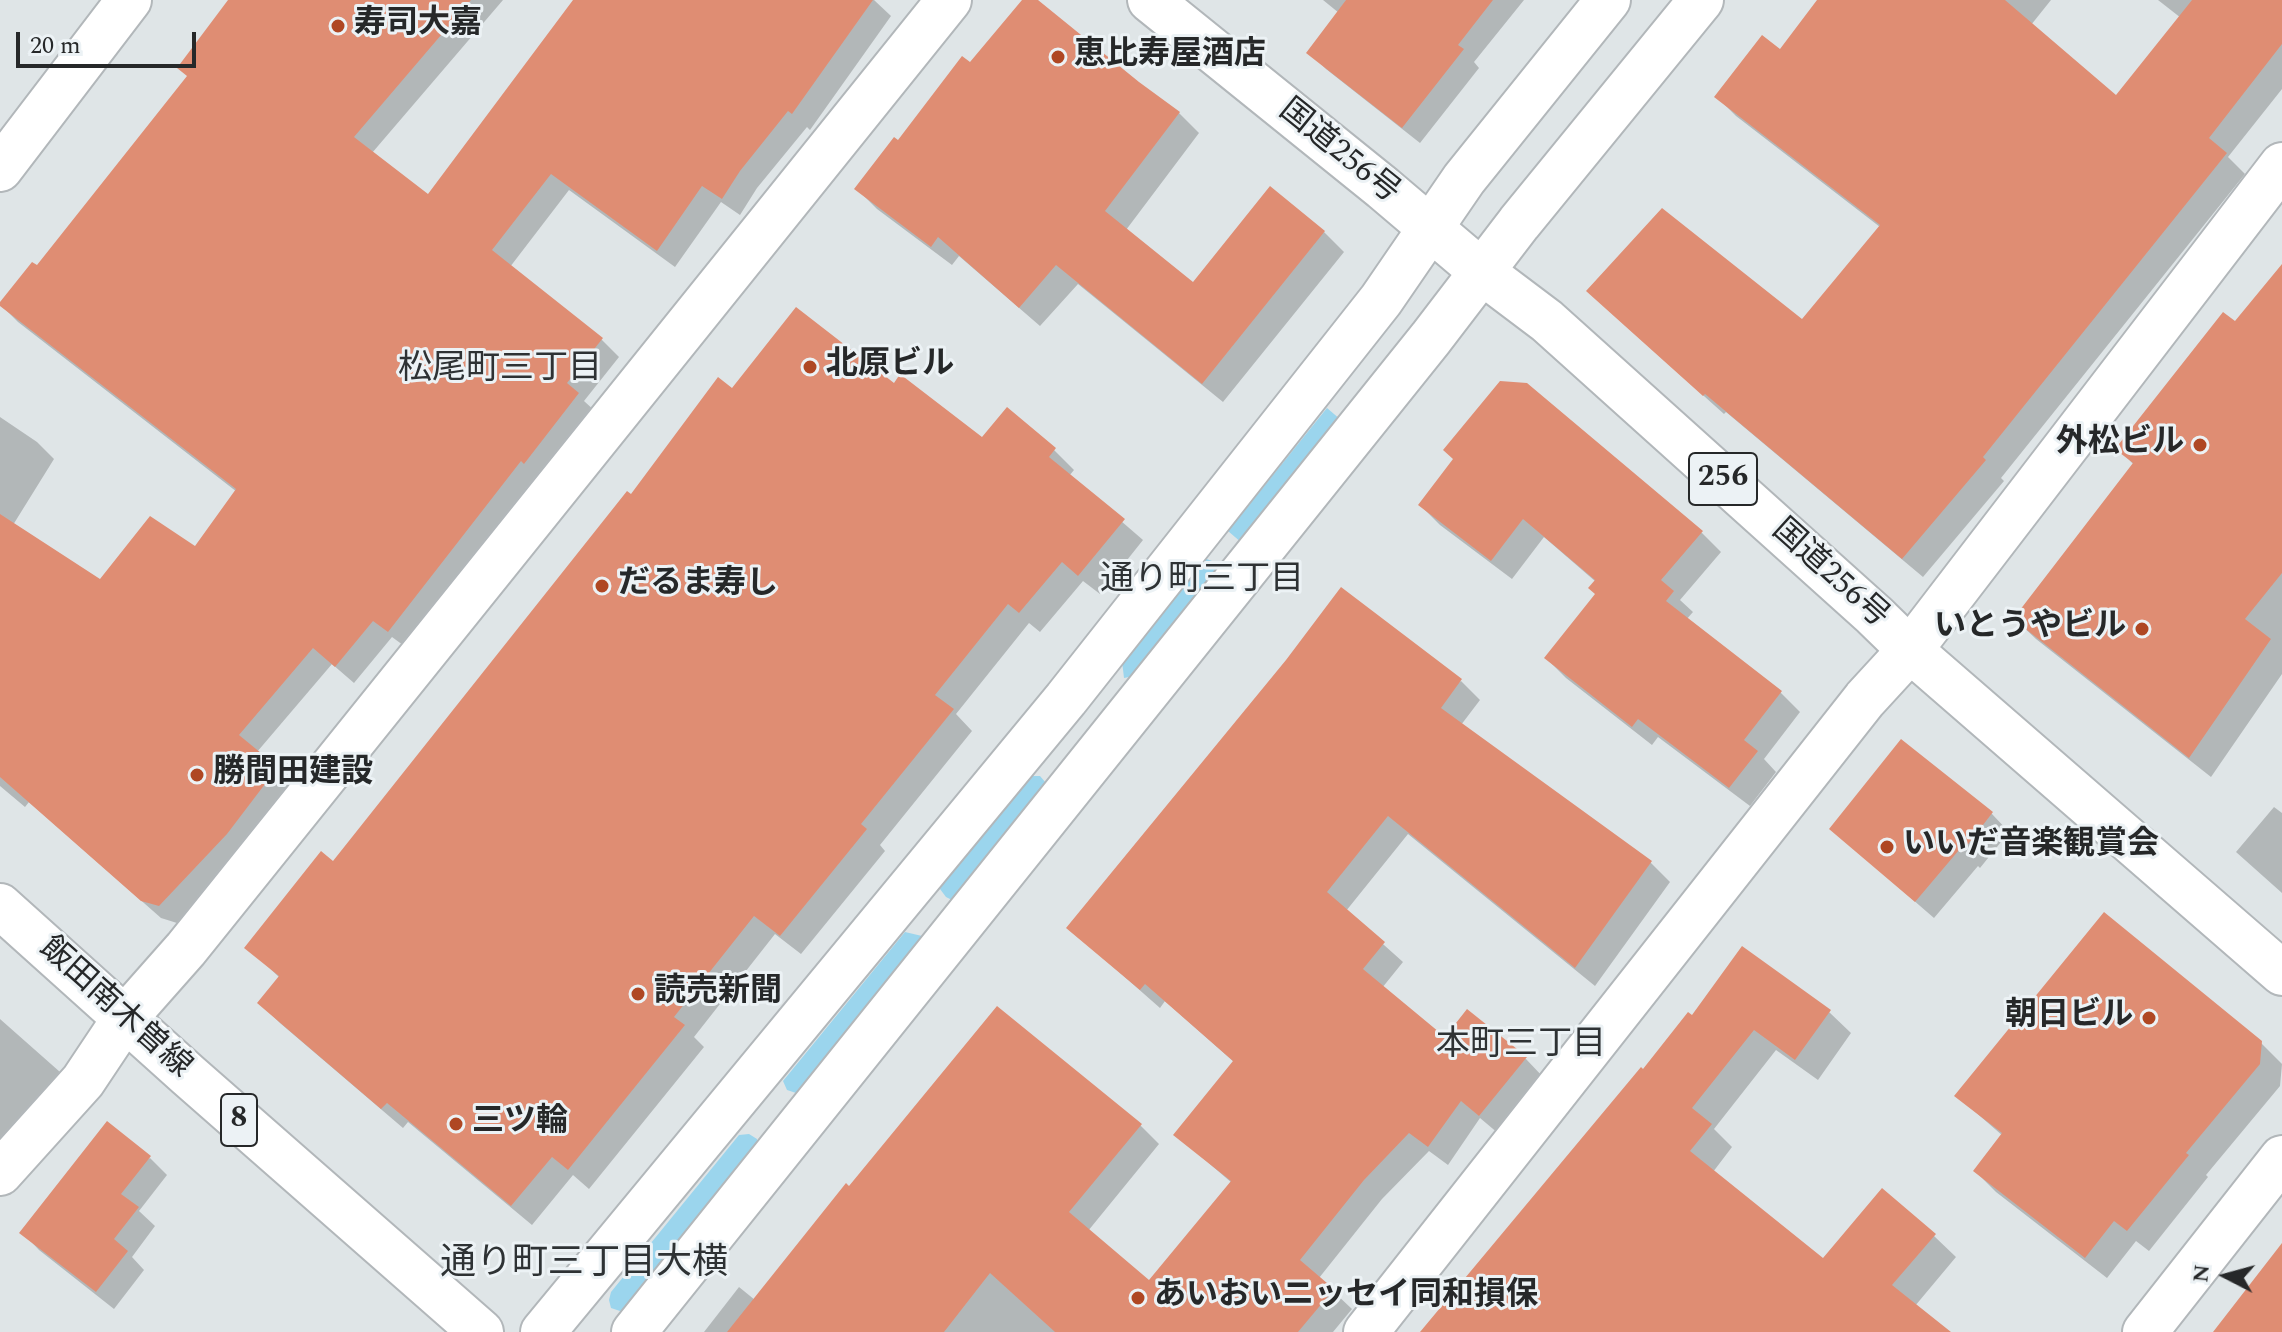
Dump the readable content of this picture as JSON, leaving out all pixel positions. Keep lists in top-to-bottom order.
{
  "streets": {
    "main road": [
      "国道256号",
      "256",
      "飯田南木曽線",
      "8"
    ]
  },
  "districts": [
    "松尾町三丁目",
    "通り町三丁目",
    "本町三丁目",
    "通り町三丁目大横"
  ],
  "places": [
    "寿司大嘉",
    "恵比寿屋酒店",
    "北原ビル",
    "外松ビル",
    "だるま寿し",
    "いとうやビル",
    "勝間田建設",
    "いいだ音楽観賞会",
    "読売新聞",
    "朝日ビル",
    "三ツ輪",
    "あいおいニッセイ同和損保"
  ],
  "scale_bar": "20 m",
  "north": "left"
}
